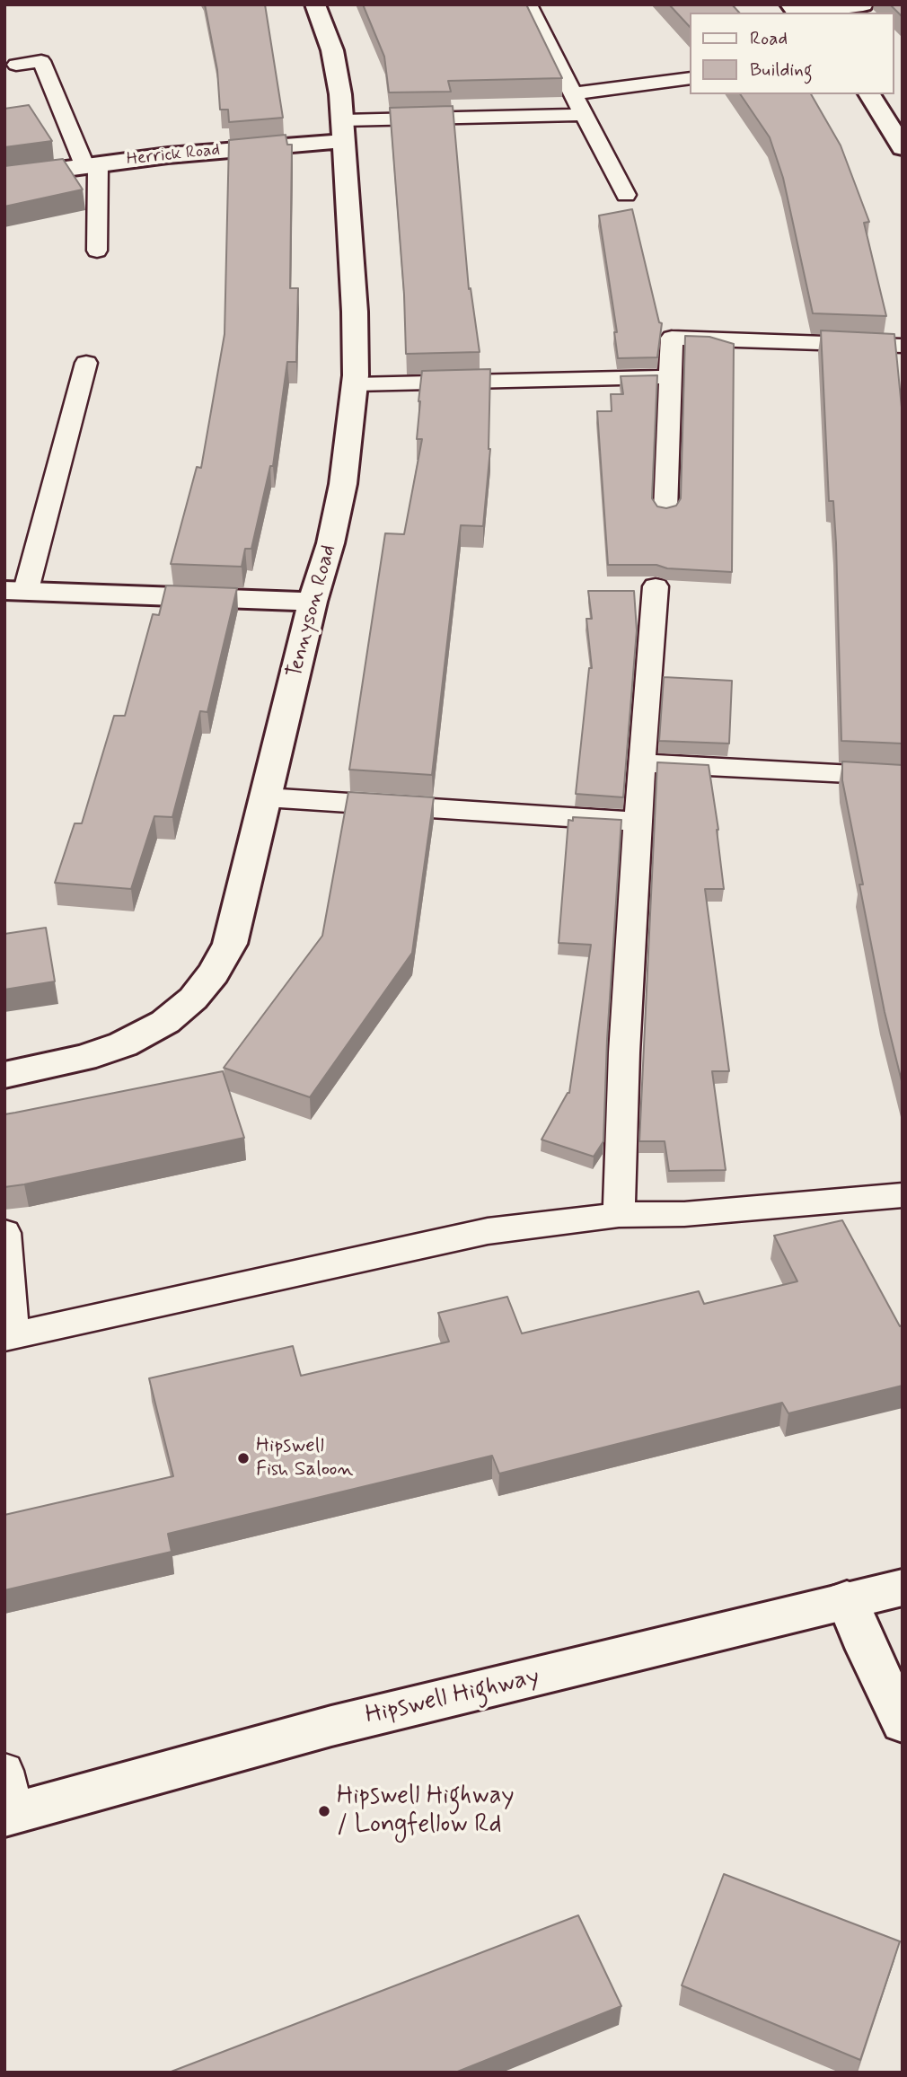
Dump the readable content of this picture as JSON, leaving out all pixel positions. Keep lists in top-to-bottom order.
{
  "streets": {
    "street": ["Herrick Road", "Tennyson Road", "Hipswell Highway"]
  },
  "crossings": [
    ["Herrick Road", "Tennyson Road"]
  ],
  "places": ["Hipswell Fish Saloon", "Hipswell Highway / Longfellow Rd"],
  "legend": ["Road", "Building"]
}
